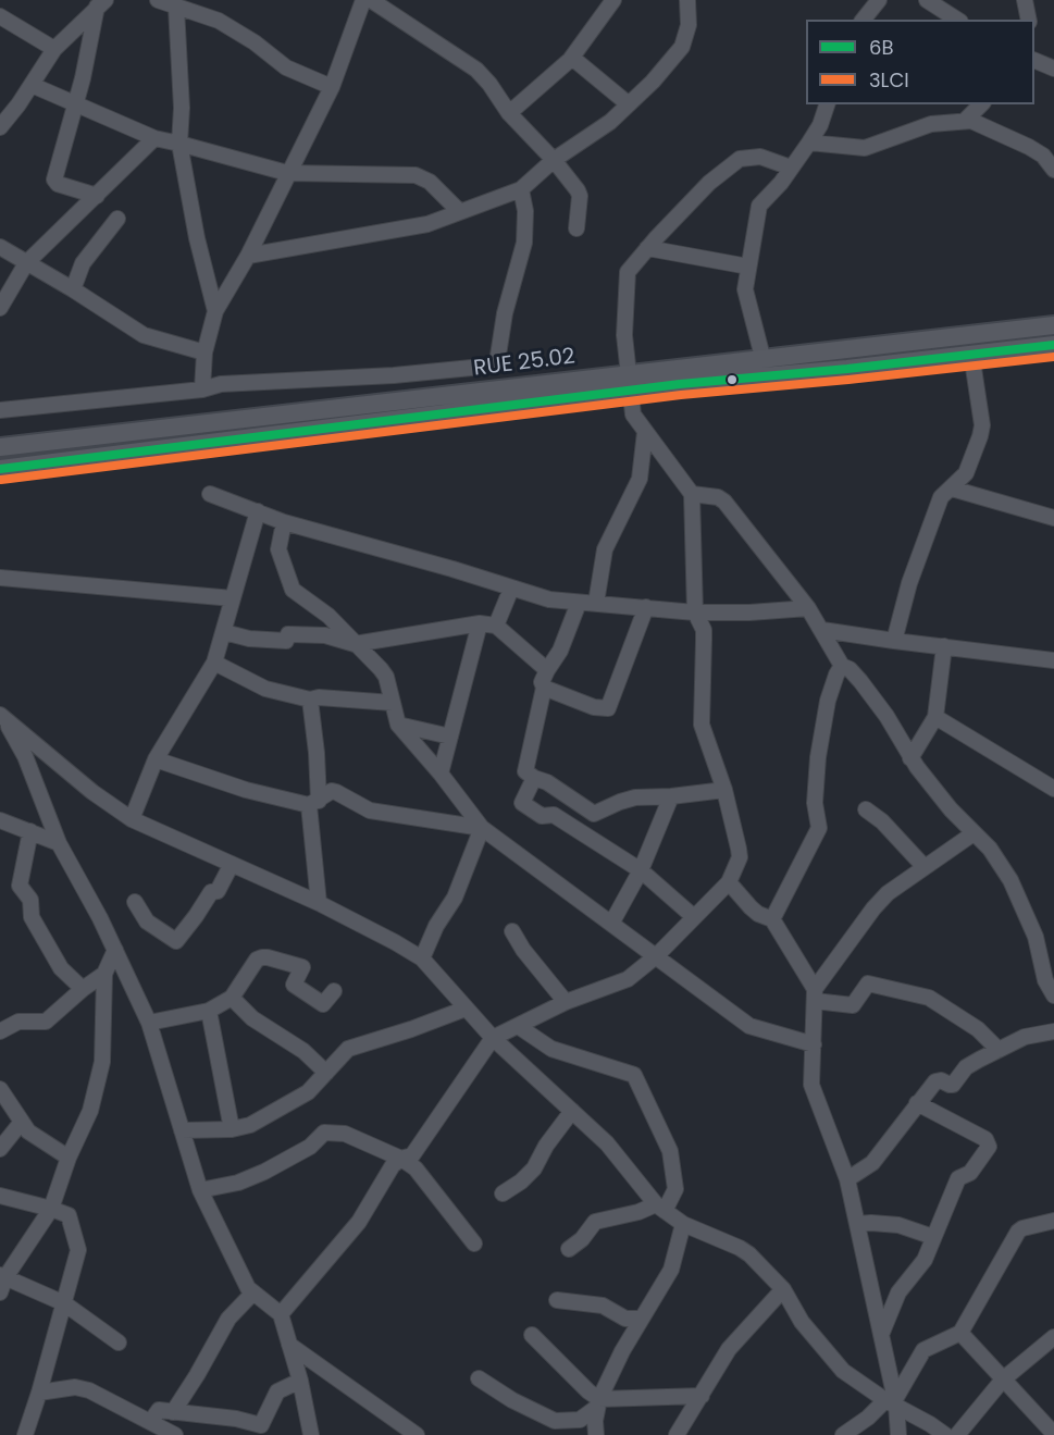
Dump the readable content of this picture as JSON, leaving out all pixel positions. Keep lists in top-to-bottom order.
{
  "streets": {
    "main road": ["RUE 25.02"]
  },
  "lines": ["transit line 6B", "transit line 3LCI"],
  "legend": ["6B", "3LCI"]
}
